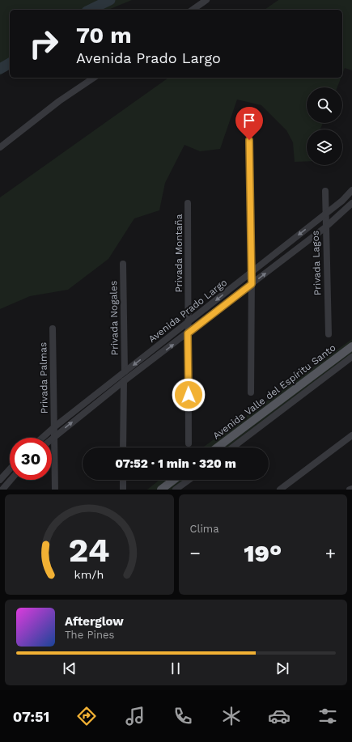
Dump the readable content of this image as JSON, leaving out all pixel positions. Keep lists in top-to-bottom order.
{
  "streets": {
    "main road": ["Avenida Valle del Espíritu Santo"],
    "street": [
      "Privada Montaña",
      "Privada Lagos",
      "Avenida Prado Largo",
      "Privada Nogales",
      "Privada Palmas"
    ]
  },
  "crossings": [
    ["Privada Montaña", "Avenida Prado Largo"],
    ["Privada Lagos", "Avenida Prado Largo"],
    ["Avenida Prado Largo", "Privada Nogales"],
    ["Avenida Prado Largo", "Privada Palmas"]
  ],
  "page": {
    "turn": ["70 m", "Avenida Prado Largo"],
    "limit": "30",
    "trip": "07:52 · 1 min · 320 m",
    "tile": "Clima",
    "heat": ["−", "19°", "+"],
    "song": ["Afterglow", "The Pines"],
    "tabs": "07:51",
    "gauge": ["24", "km/h"]
  }
}
